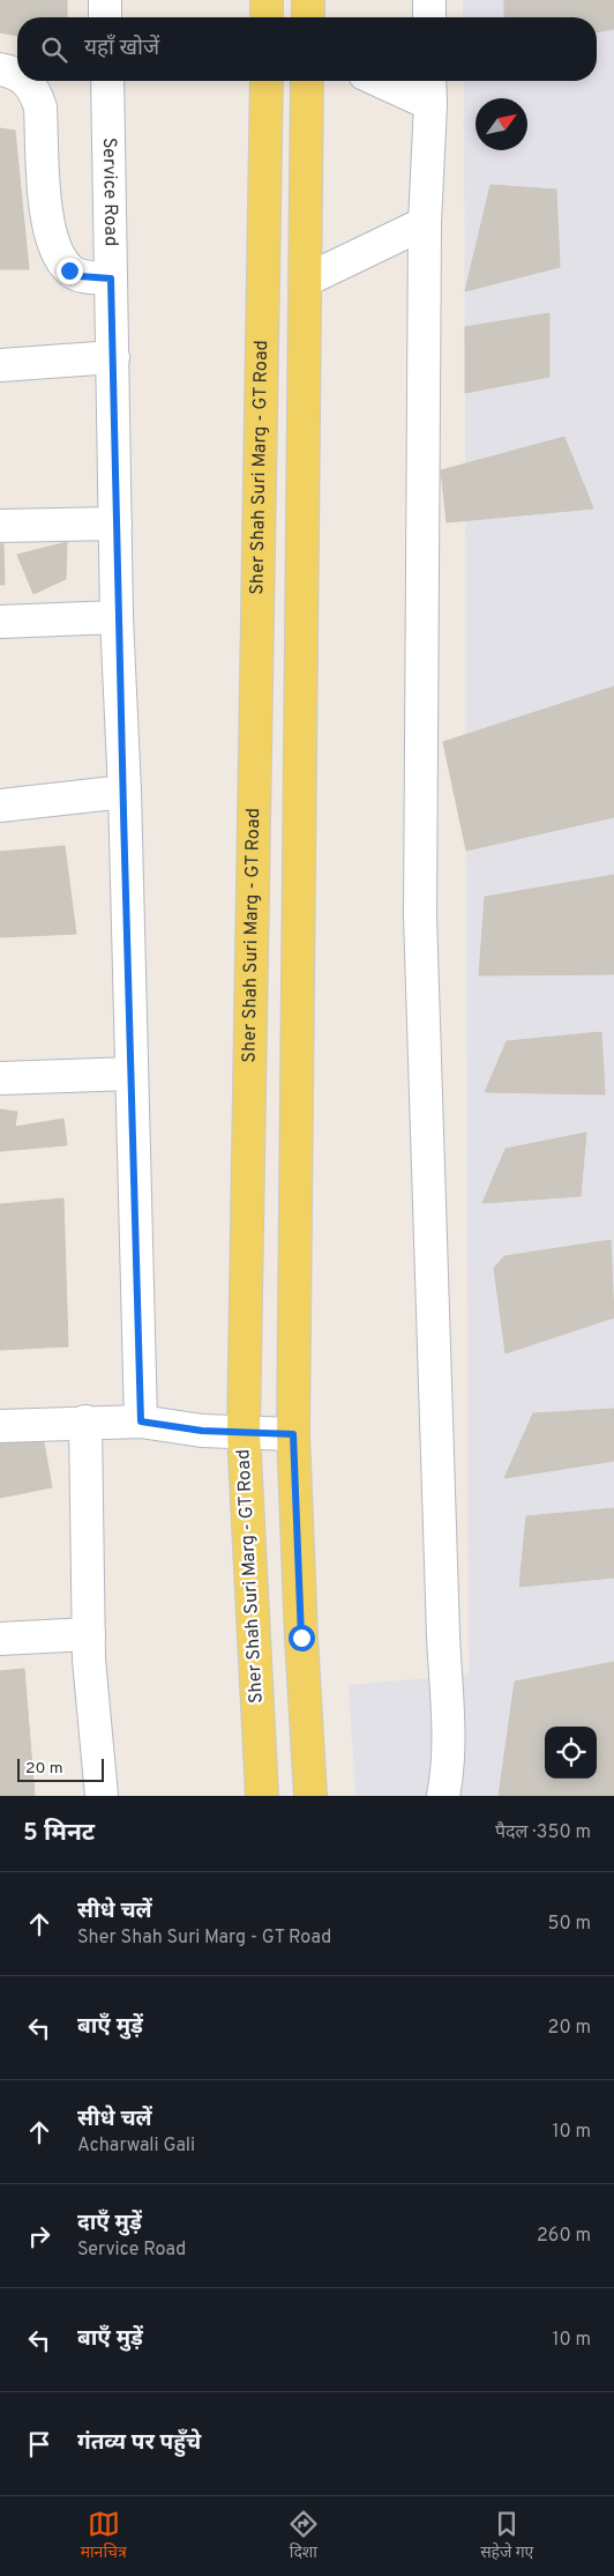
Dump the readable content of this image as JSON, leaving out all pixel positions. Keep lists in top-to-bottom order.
{
  "streets": {
    "main road": ["Sher Shah Suri Marg - GT Road"],
    "street": ["Service Road"]
  },
  "scale_bar": "20 m",
  "north": "top right",
  "page": {
    "search": "यहाँ खोजें",
    "scale": "20 m",
    "heading": ["5 मिनट", "पैदल · 350 m"],
    "list": [
      ["सीधे चलें", "Sher Shah Suri Marg - GT Road", "50 m"],
      ["बाएँ मुड़ें", "20 m"],
      ["सीधे चलें", "Acharwali Gali", "10 m"],
      ["दाएँ मुड़ें", "Service Road", "260 m"],
      ["बाएँ मुड़ें", "10 m"],
      "गंतव्य पर पहुँचे"
    ],
    "nav": ["मानचित्र", "दिशा", "सहेजे गए"]
  }
}
